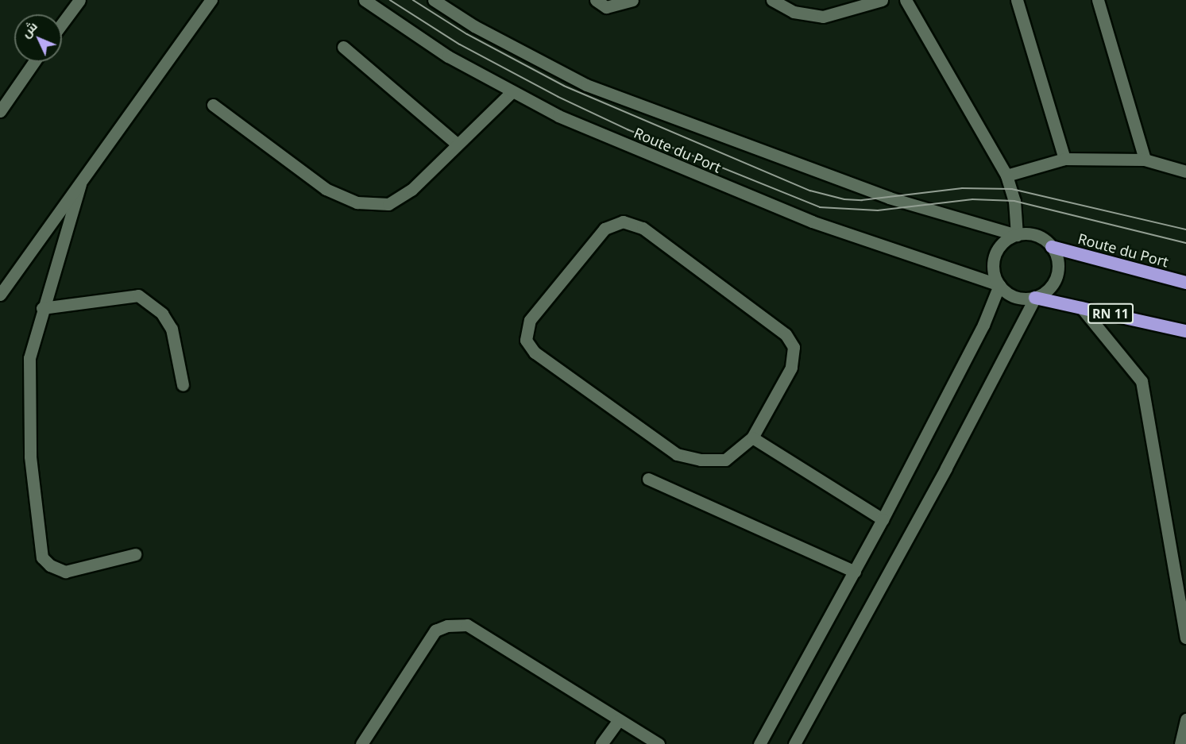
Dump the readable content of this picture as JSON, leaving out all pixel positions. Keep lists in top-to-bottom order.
{
  "streets": {
    "highway": ["Route du Port", "RN 11"]
  },
  "crossings": [
    ["Route du Port", "RN 11"]
  ],
  "north": "top left"
}
